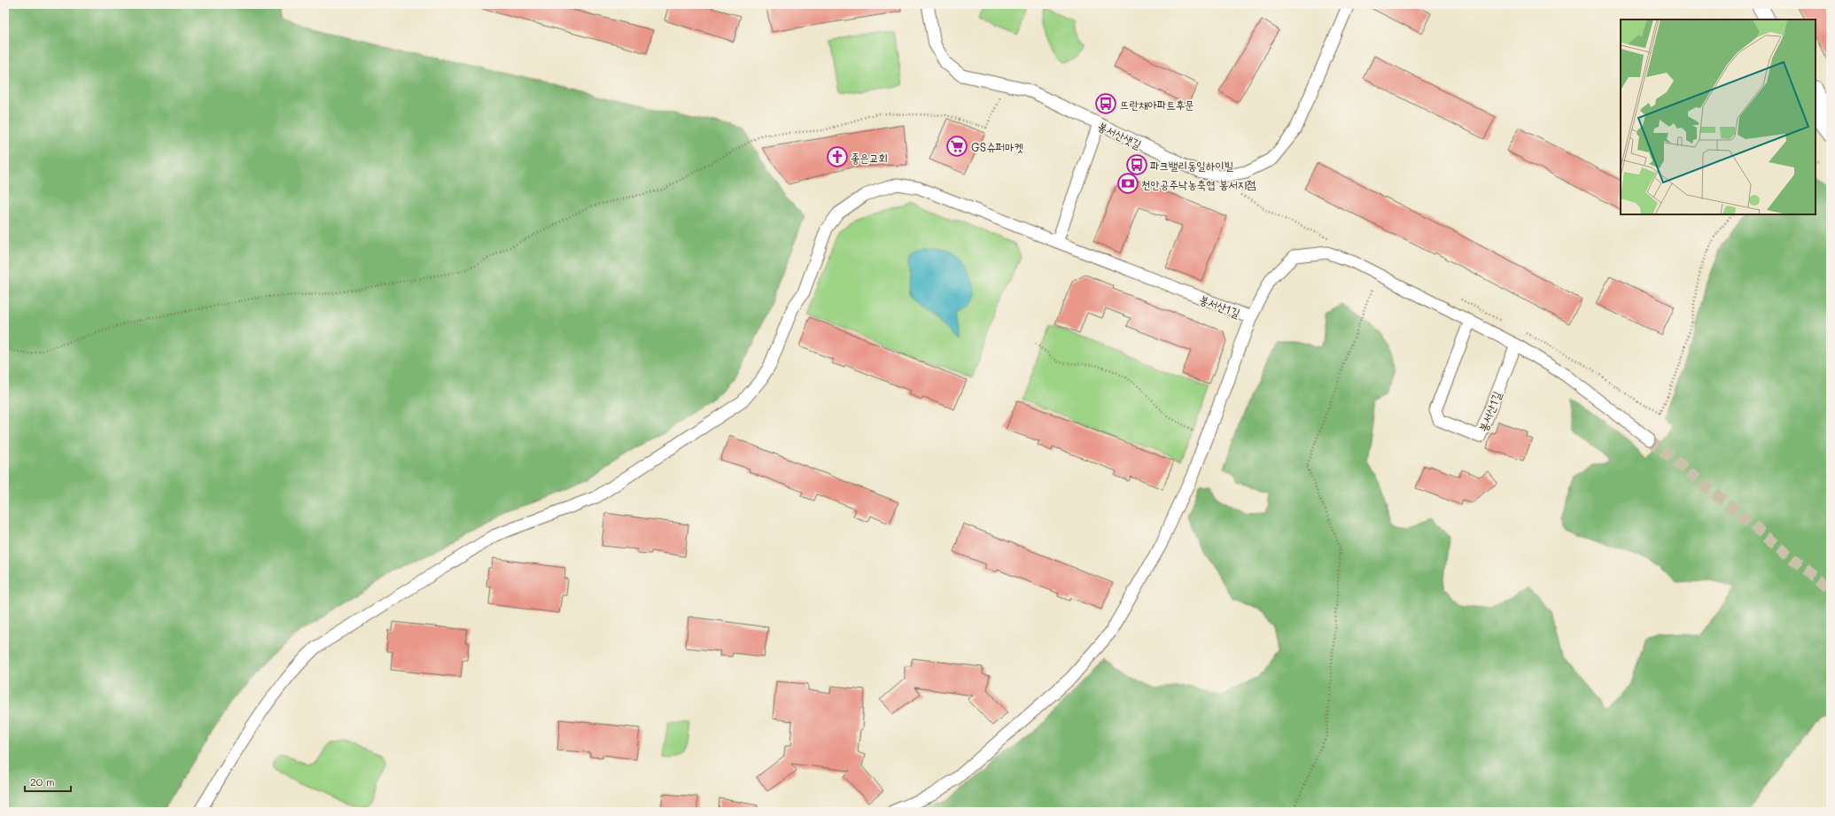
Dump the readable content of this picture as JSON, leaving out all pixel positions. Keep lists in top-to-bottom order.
{
  "streets": {
    "street": ["봉서산샛길", "봉서산1길"]
  },
  "places": {
    "bus stop": ["뜨란채아파트후문", "파크밸리동일하이빌"],
    "supermarket": ["GS슈퍼마켓"],
    "church": ["좋은교회"],
    "bank": ["천안공주낙농축협 봉서지점"]
  },
  "scale_bar": "20 m"
}
